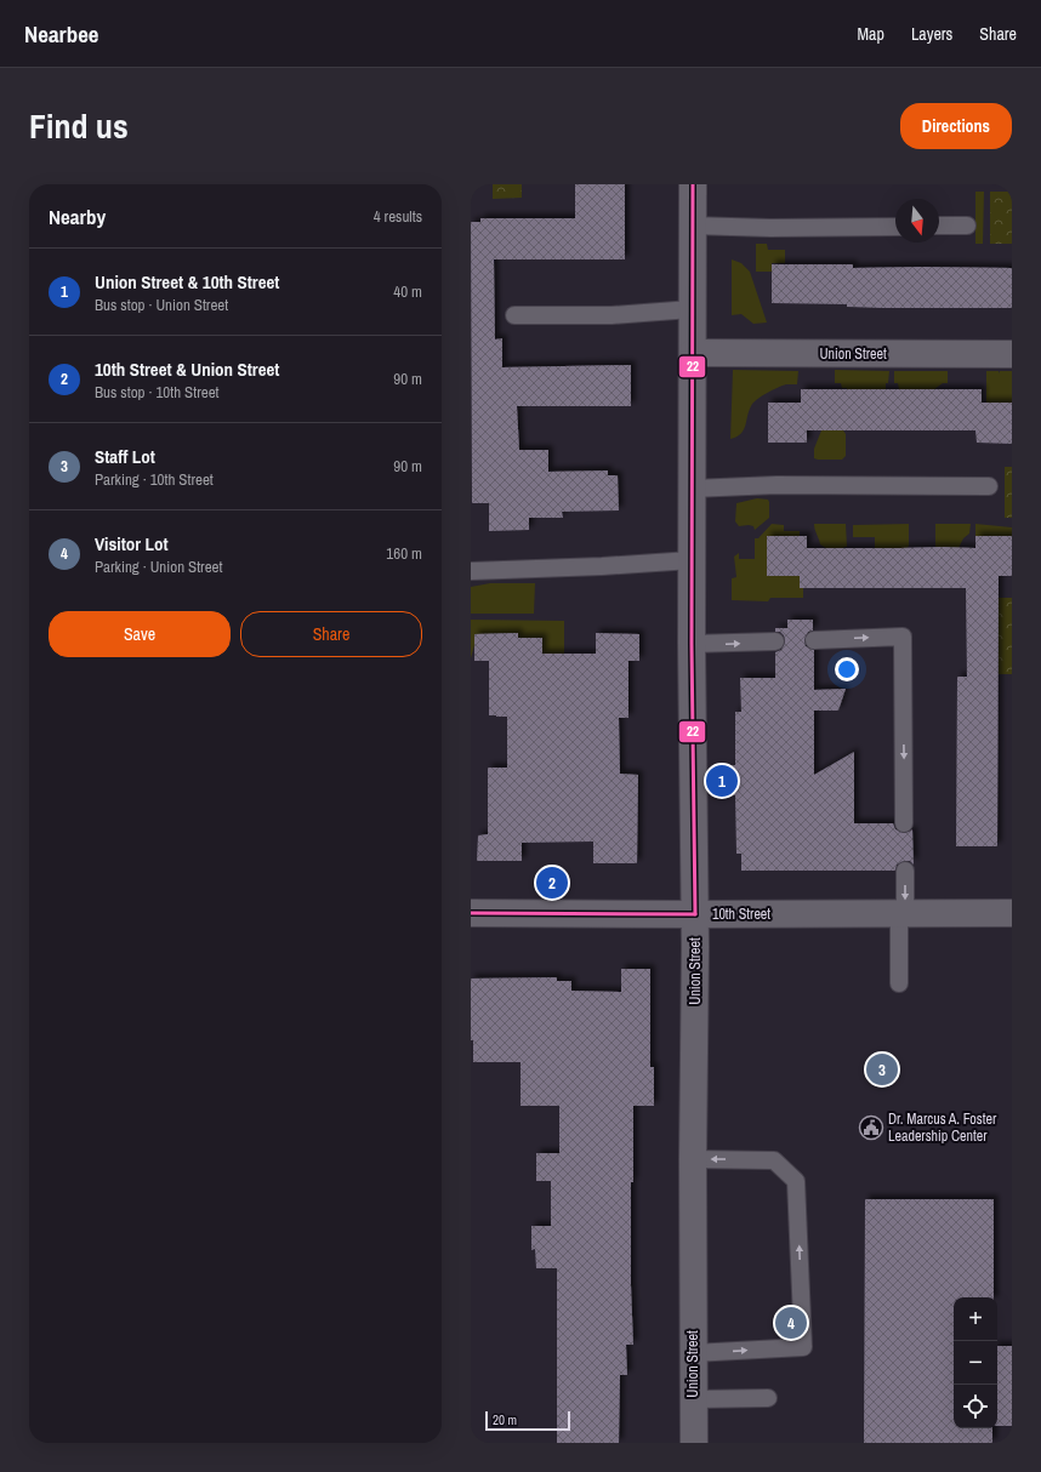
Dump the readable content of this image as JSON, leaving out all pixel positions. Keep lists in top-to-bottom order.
{
  "streets": {
    "street": ["Union Street", "10th Street"]
  },
  "crossings": [
    ["Union Street", "10th Street"]
  ],
  "places": {
    "public building": ["Dr. Marcus A. Foster Leadership Center"]
  },
  "lines": ["transit line 22"],
  "scale_bar": "20 m",
  "north": "bottom",
  "page": {
    "header": "Nearbee",
    "nav": ["Map", "Layers", "Share"],
    "title": "Find us",
    "buttons": [
      "Directions",
      ["Save", "Share"]
    ],
    "heading": ["Nearby", "4 results"],
    "list": [
      {
        "mark": "1",
        "name": "Union Street & 10th Street",
        "note": "Bus stop · Union Street",
        "value": "40 m"
      },
      {
        "mark": "2",
        "name": "10th Street & Union Street",
        "note": "Bus stop · 10th Street",
        "value": "90 m"
      },
      {
        "mark": "3",
        "name": "Staff Lot",
        "note": "Parking · 10th Street",
        "value": "90 m"
      },
      {
        "mark": "4",
        "name": "Visitor Lot",
        "note": "Parking · Union Street",
        "value": "160 m"
      }
    ],
    "pins": [
      "1",
      "2",
      "3",
      "4"
    ],
    "map_buttons": ["+", "−"],
    "scale": "20 m"
  }
}
